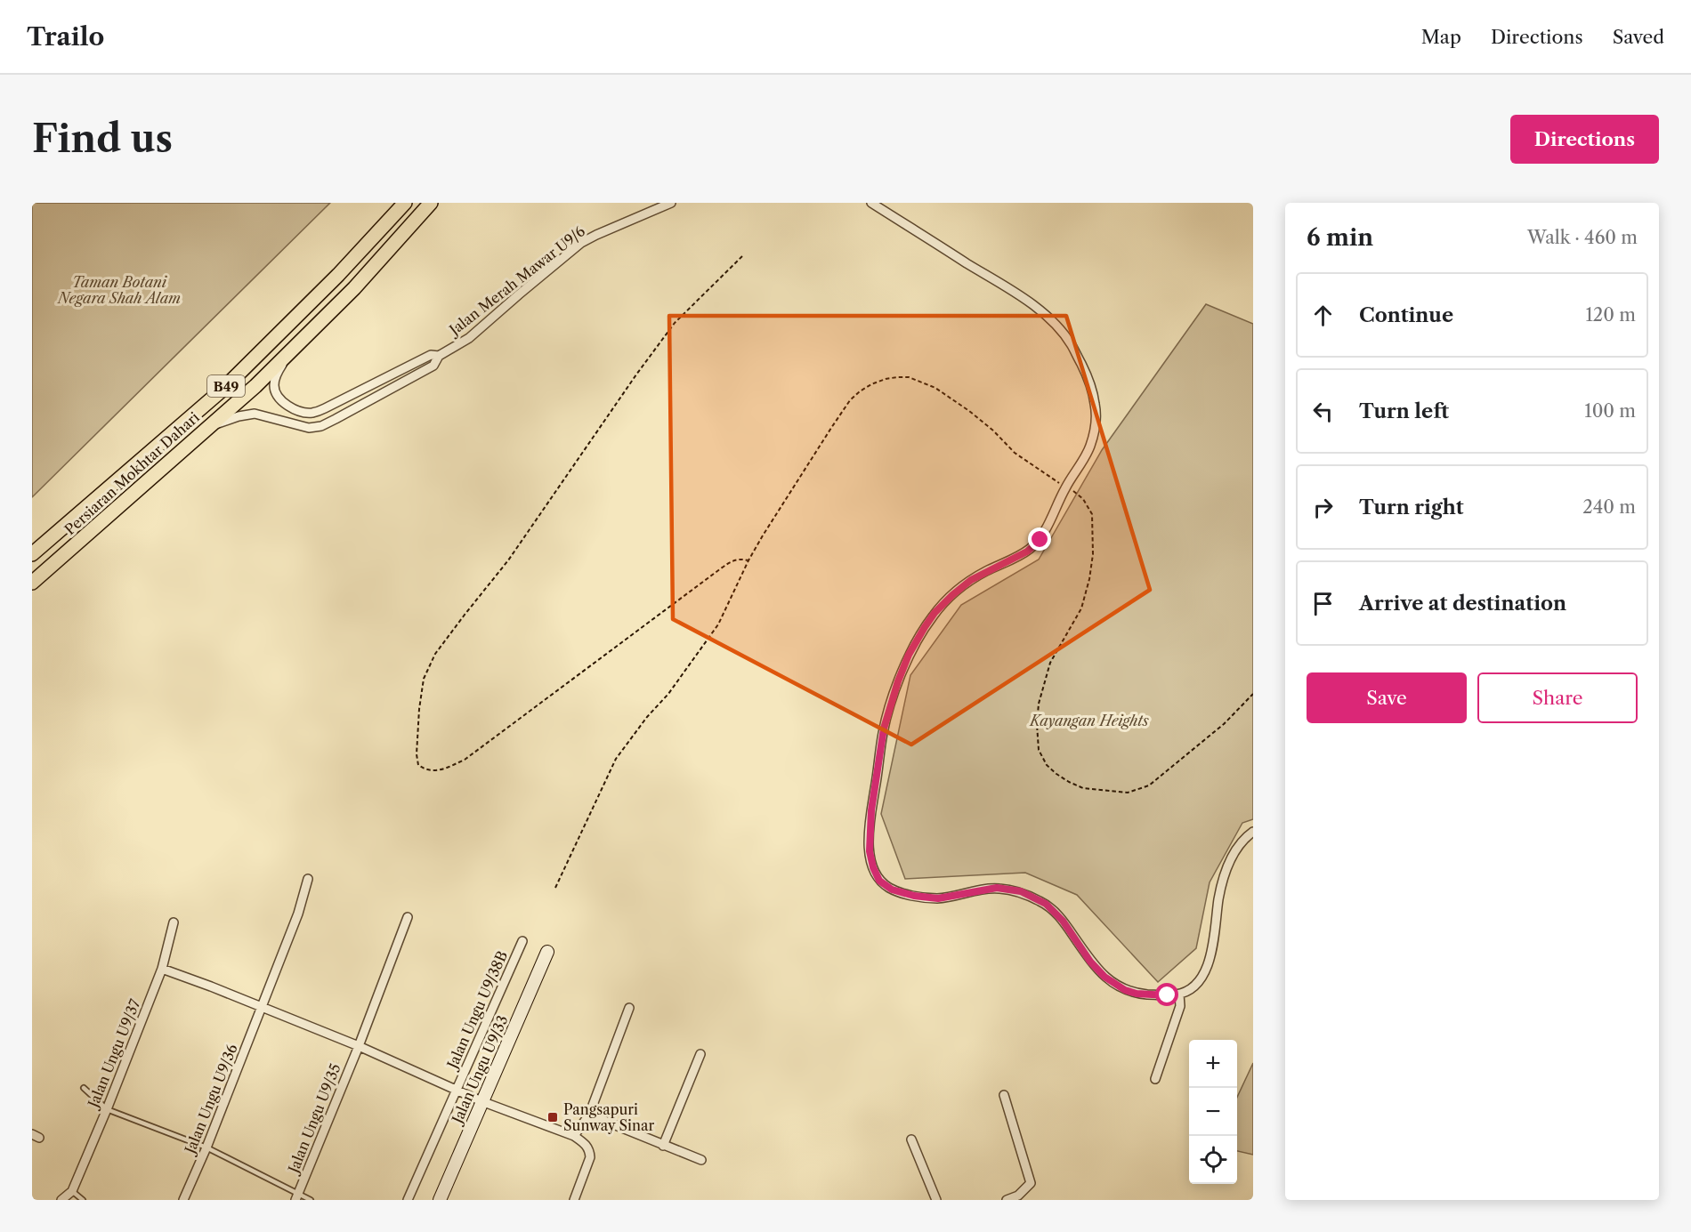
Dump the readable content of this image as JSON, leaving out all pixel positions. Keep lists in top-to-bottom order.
{
  "streets": {
    "main road": ["B49", "Persiaran Mokhtar Dahari"],
    "street": [
      "Jalan Merah Mawar U9/6",
      "Jalan Ungu U9/38B",
      "Jalan Ungu U9/37",
      "Jalan Ungu U9/33",
      "Jalan Ungu U9/36",
      "Jalan Ungu U9/35"
    ]
  },
  "crossings": [
    ["Jalan Merah Mawar U9/6", "Persiaran Mokhtar Dahari"]
  ],
  "parks": ["Taman Botani Negara Shah Alam", "Kayangan Heights"],
  "places": {
    "transit": ["Pangsapuri Sunway Sinar"]
  },
  "page": {
    "header": "Trailo",
    "nav": ["Map", "Directions", "Saved"],
    "buttons": [
      "Directions",
      ["Save", "Share"]
    ],
    "title": "Find us",
    "heading": ["6 min", "Walk · 460 m"],
    "list": [
      ["Continue", "120 m"],
      ["Turn left", "100 m"],
      ["Turn right", "240 m"],
      "Arrive at destination"
    ],
    "map_buttons": ["+", "−"]
  }
}
